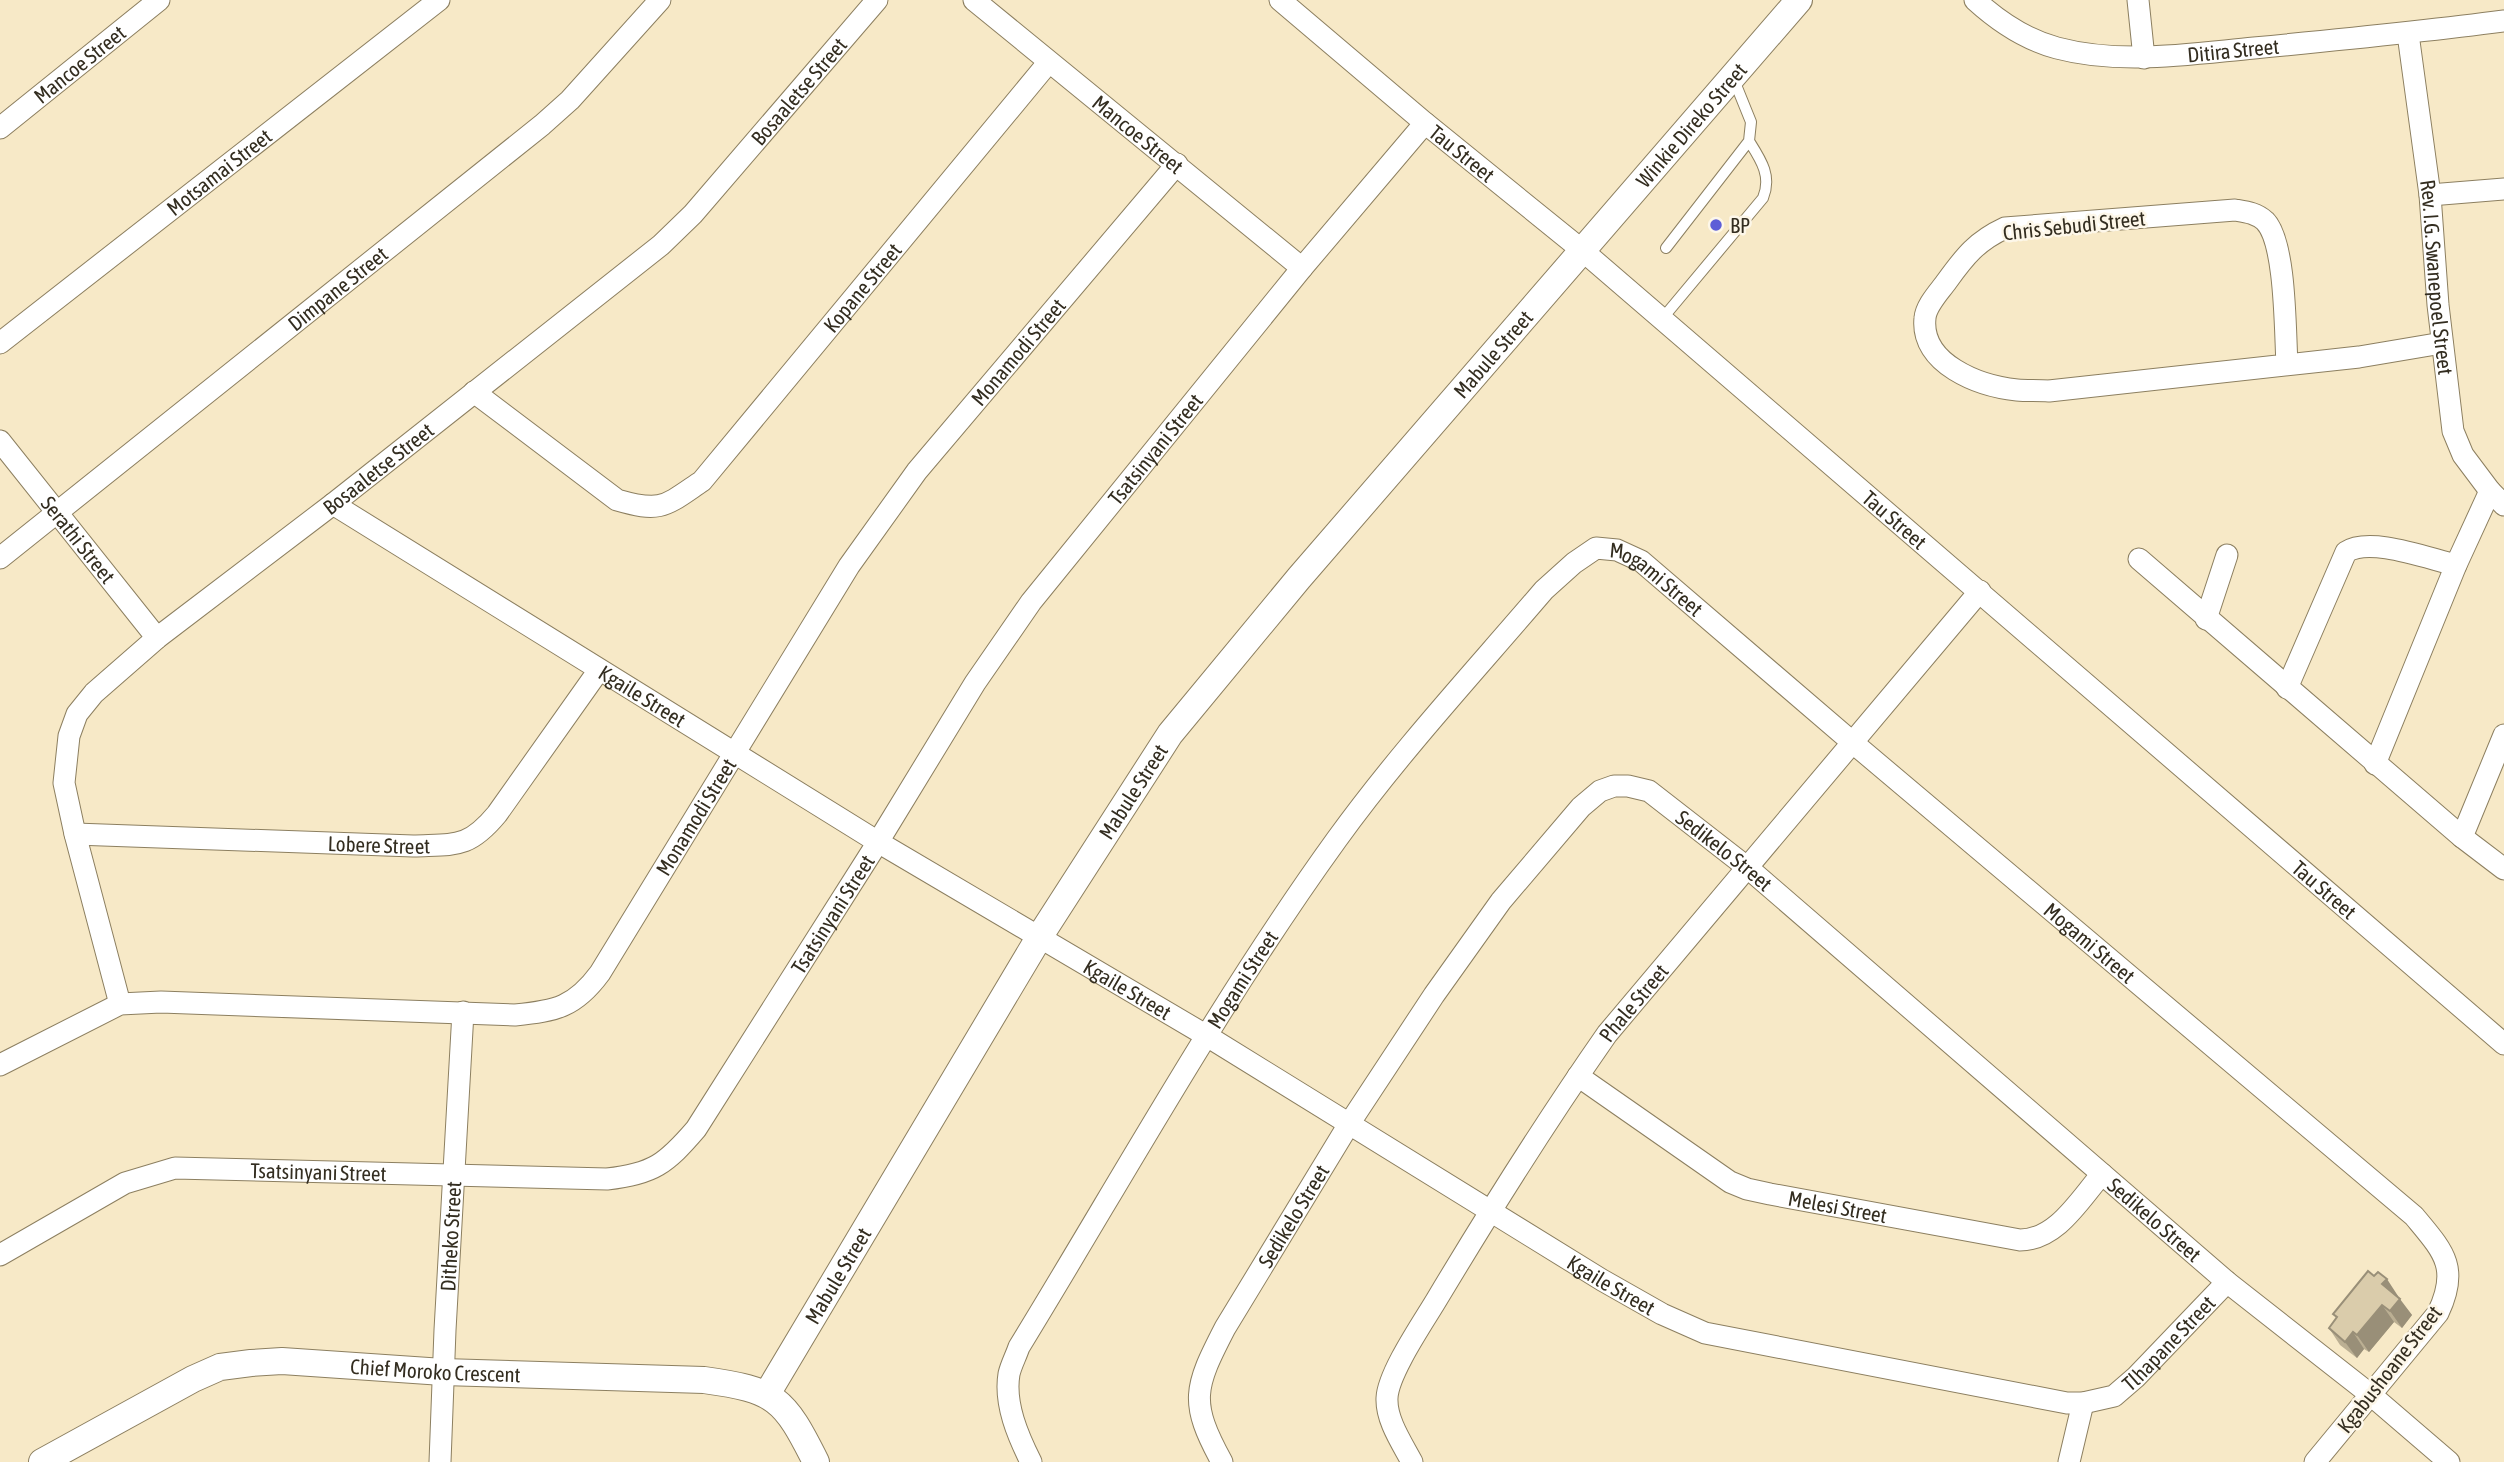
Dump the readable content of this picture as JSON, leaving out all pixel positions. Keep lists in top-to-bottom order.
{
  "streets": {
    "street": [
      "Ditira Street",
      "Mancoe Street",
      "Bosaaletse Street",
      "Winkie Direko Street",
      "Tau Street",
      "Motsamai Street",
      "Chris Sebudi Street",
      "Rev. I.G. Swanepoel Street",
      "Kopane Street",
      "Dimpane Street",
      "Monamodi Street",
      "Mabule Street",
      "Tsatsinyani Street",
      "Serathi Street",
      "Mogami Street",
      "Kgaile Street",
      "Lobere Street",
      "Sedikelo Street",
      "Phale Street",
      "Melesi Street",
      "Ditheko Street",
      "Tlhapane Street",
      "Kgabushoane Street",
      "Chief Moroko Crescent"
    ]
  },
  "crossings": [
    ["Ditira Street", "Rev. I.G. Swanepoel Street"],
    ["Mancoe Street", "Kopane Street"],
    ["Mancoe Street", "Monamodi Street"],
    ["Mancoe Street", "Tsatsinyani Street"],
    ["Bosaaletse Street", "Kopane Street"],
    ["Bosaaletse Street", "Monamodi Street"],
    ["Bosaaletse Street", "Serathi Street"],
    ["Bosaaletse Street", "Kgaile Street"],
    ["Bosaaletse Street", "Lobere Street"],
    ["Winkie Direko Street", "Tau Street"],
    ["Winkie Direko Street", "Mabule Street"],
    ["Tau Street", "Mabule Street"],
    ["Tau Street", "Tsatsinyani Street"],
    ["Tau Street", "Phale Street"],
    ["Chris Sebudi Street", "Rev. I.G. Swanepoel Street"],
    ["Dimpane Street", "Serathi Street"],
    ["Monamodi Street", "Kgaile Street"],
    ["Monamodi Street", "Ditheko Street"],
    ["Mabule Street", "Kgaile Street"],
    ["Mabule Street", "Chief Moroko Crescent"],
    ["Tsatsinyani Street", "Kgaile Street"],
    ["Tsatsinyani Street", "Ditheko Street"],
    ["Mogami Street", "Kgaile Street"],
    ["Mogami Street", "Phale Street"],
    ["Mogami Street", "Kgabushoane Street"],
    ["Kgaile Street", "Lobere Street"],
    ["Kgaile Street", "Sedikelo Street"],
    ["Kgaile Street", "Phale Street"],
    ["Kgaile Street", "Tlhapane Street"],
    ["Sedikelo Street", "Phale Street"],
    ["Sedikelo Street", "Melesi Street"],
    ["Sedikelo Street", "Tlhapane Street"],
    ["Sedikelo Street", "Kgabushoane Street"],
    ["Phale Street", "Melesi Street"],
    ["Ditheko Street", "Chief Moroko Crescent"]
  ],
  "places": ["BP"]
}
